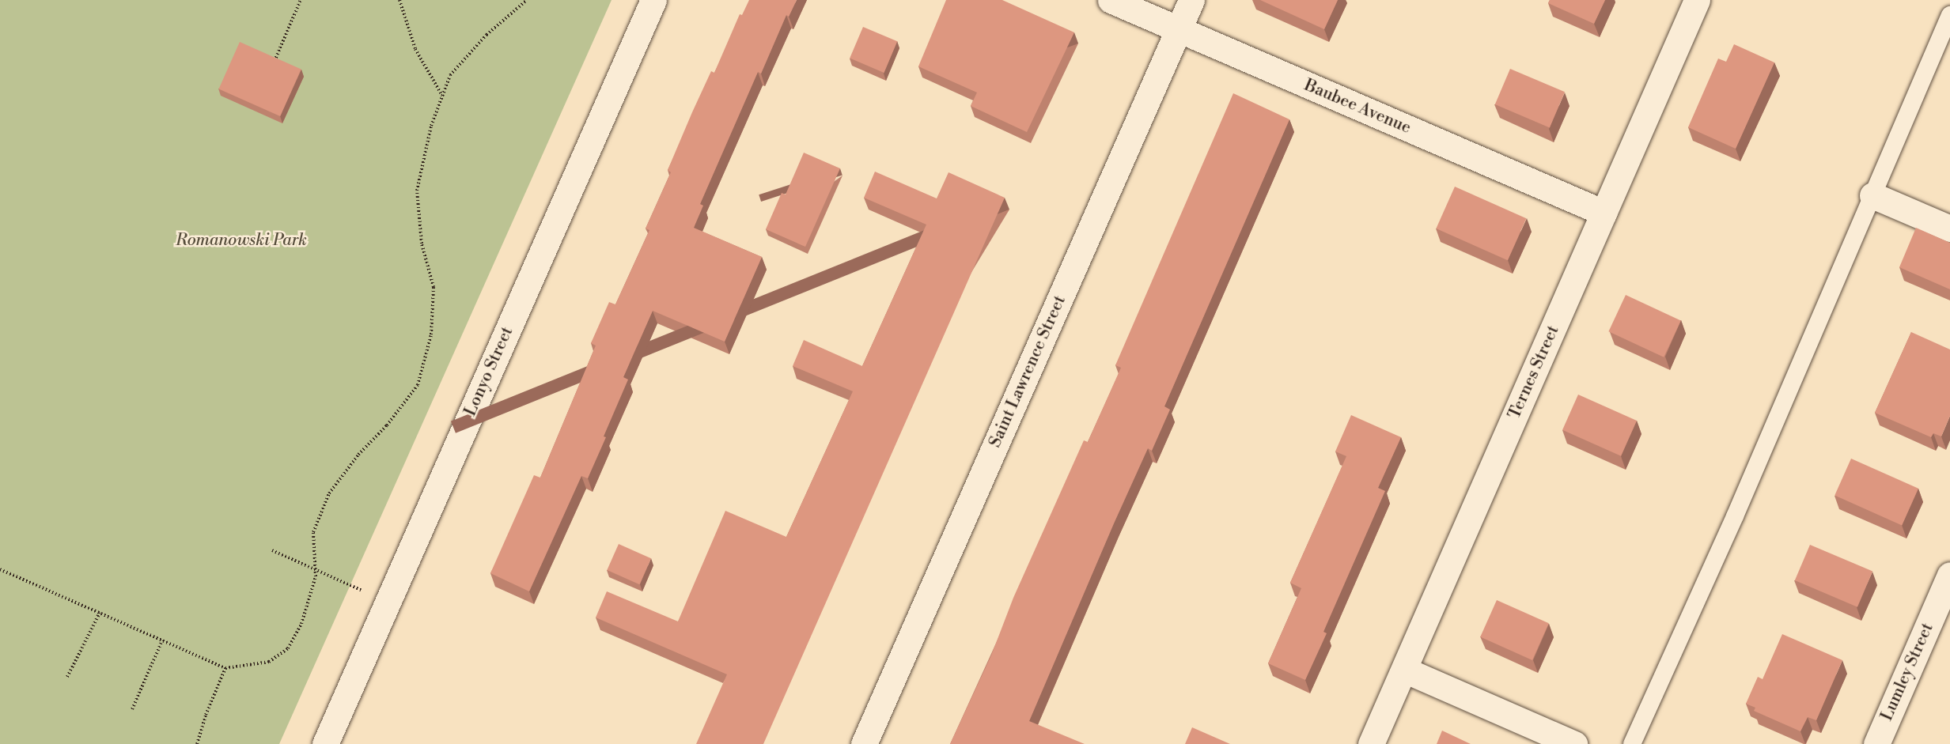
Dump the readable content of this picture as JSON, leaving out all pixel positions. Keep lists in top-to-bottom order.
{
  "streets": {
    "street": [
      "Baubee Avenue",
      "Lonyo Street",
      "Saint Lawrence Street",
      "Ternes Street",
      "Lumley Street"
    ]
  },
  "crossings": [
    ["Baubee Avenue", "Saint Lawrence Street"],
    ["Baubee Avenue", "Ternes Street"]
  ],
  "parks": ["Romanowski Park"]
}
